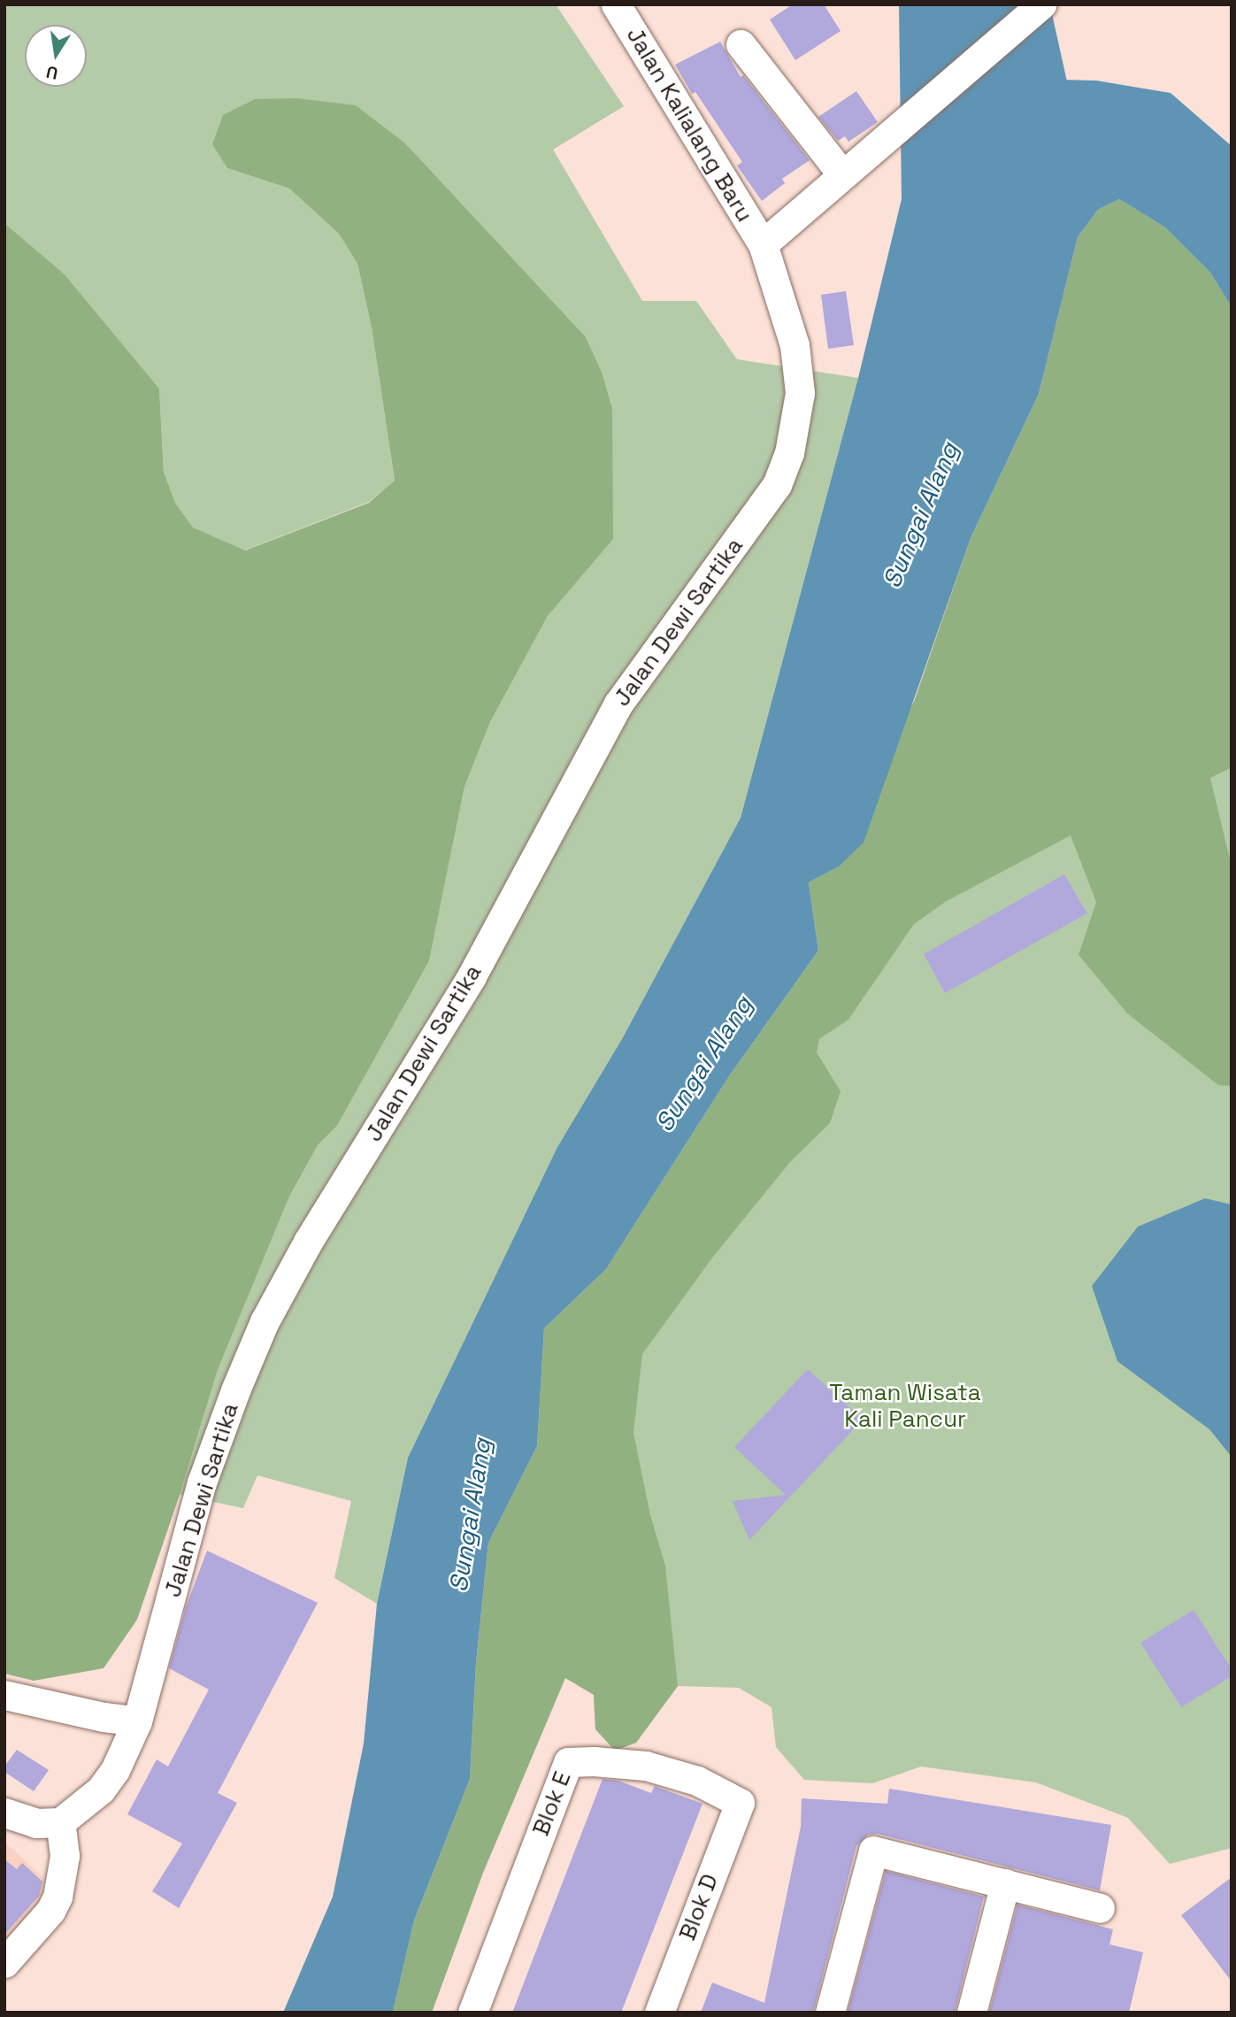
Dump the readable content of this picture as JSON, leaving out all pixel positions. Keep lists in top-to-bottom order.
{
  "streets": {
    "street": [
      "Jalan Kalialang Baru",
      "Jalan Dewi Sartika",
      "Blok E",
      "Blok D"
    ]
  },
  "crossings": [
    ["Jalan Kalialang Baru", "Jalan Dewi Sartika"],
    ["Blok E", "Blok D"]
  ],
  "water": ["Sungai Alang"],
  "parks": ["Taman Wisata Kali Pancur"],
  "north": "bottom"
}
